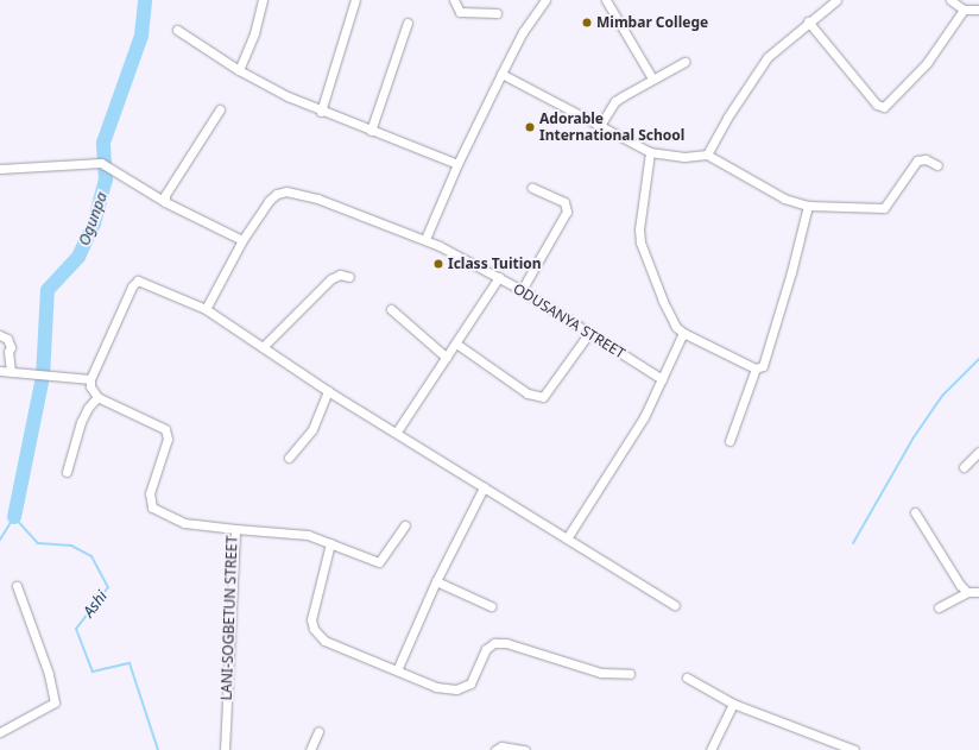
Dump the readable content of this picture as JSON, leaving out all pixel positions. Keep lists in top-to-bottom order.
{
  "streets": {
    "street": ["ODUSANYA STREET", "LANI-SOGBETUN STREET"]
  },
  "water": ["Ogunpa", "Ashi"],
  "places": ["Mimbar College", "Adorable International School", "Iclass Tuition"]
}
